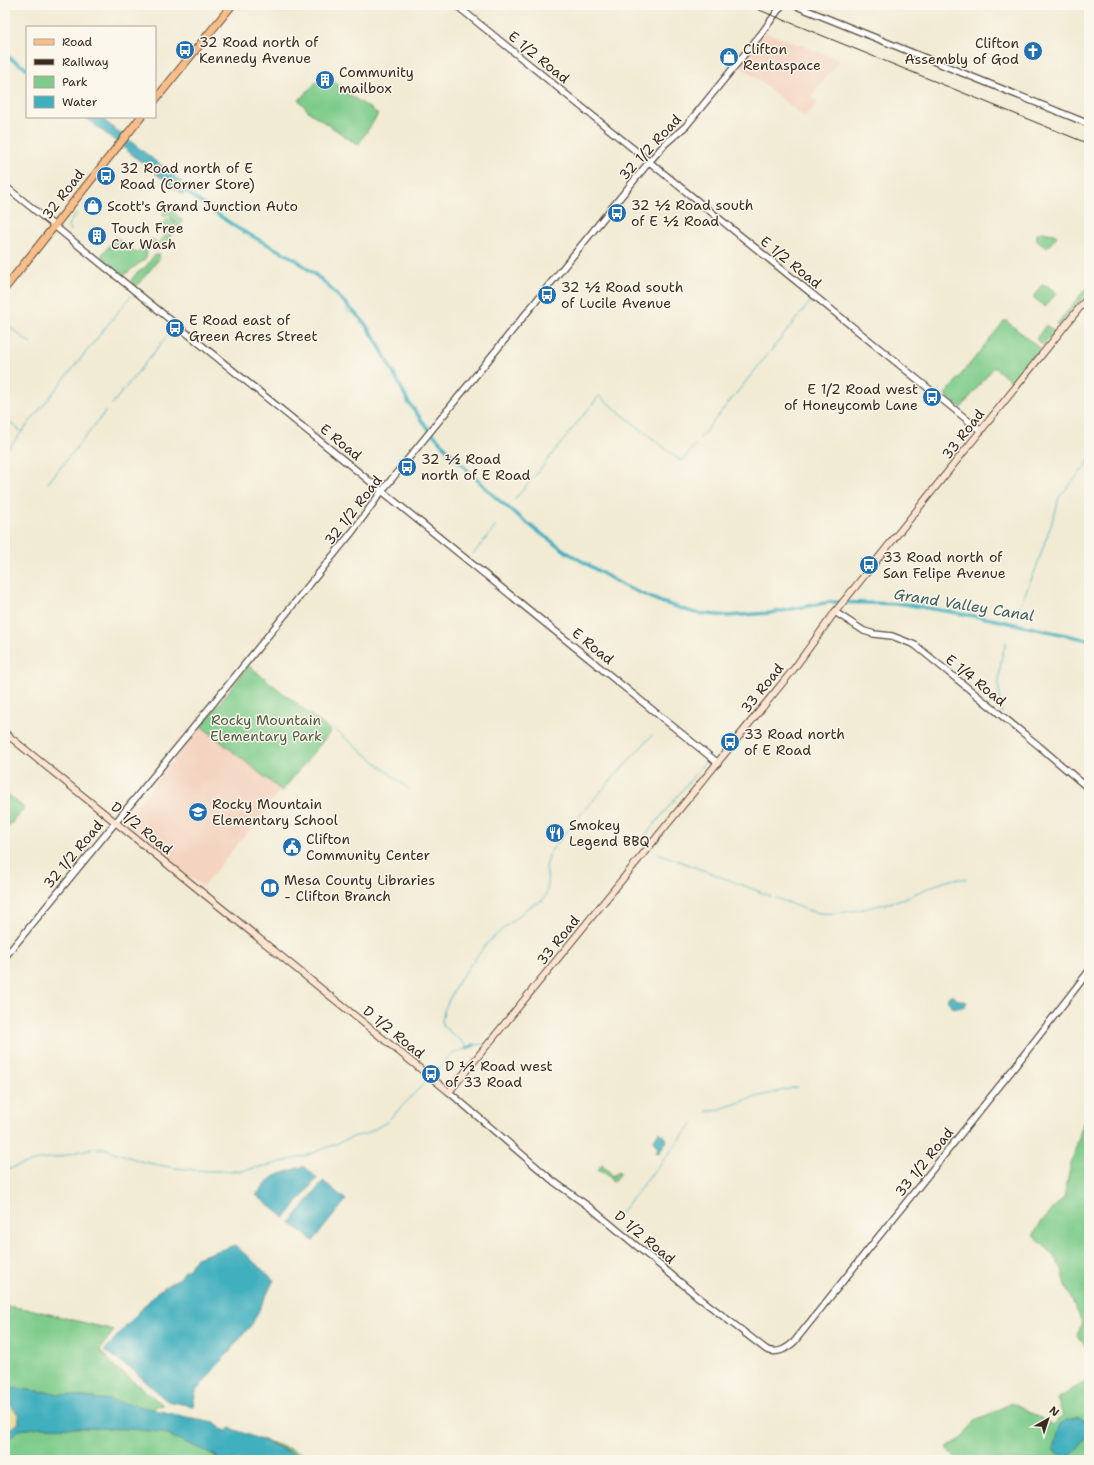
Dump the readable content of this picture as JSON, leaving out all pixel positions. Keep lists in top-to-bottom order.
{
  "streets": {
    "main road": ["32 Road", "33 Road", "D 1/2 Road"],
    "street": [
      "E 1/2 Road",
      "32 1/2 Road",
      "E Road",
      "E 1/4 Road",
      "33 1/2 Road"
    ]
  },
  "crossings": [
    ["E 1/2 Road", "32 1/2 Road"],
    ["E 1/2 Road", "33 Road"],
    ["32 1/2 Road", "E Road"],
    ["32 1/2 Road", "D 1/2 Road"],
    ["32 Road", "E Road"],
    ["33 Road", "E Road"],
    ["33 Road", "E 1/4 Road"],
    ["33 Road", "D 1/2 Road"],
    ["D 1/2 Road", "33 1/2 Road"]
  ],
  "water": ["Grand Valley Canal"],
  "parks": ["Rocky Mountain Elementary Park"],
  "places": {
    "bus stop": [
      "32 Road north of Kennedy Avenue",
      "32 Road north of E Road (Corner Store)",
      "32 ½ Road south of E ½ Road",
      "32 ½ Road south of Lucile Avenue",
      "E Road east of Green Acres Street",
      "E 1/2 Road west of Honeycomb Lane",
      "32 ½ Road north of E Road",
      "33 Road north of San Felipe Avenue",
      "33 Road north of E Road",
      "D ½ Road west of 33 Road"
    ],
    "church": ["Clifton Assembly of God"],
    "shop": ["Clifton Rentaspace", "Scott's Grand Junction Auto"],
    "building": ["Community mailbox", "Touch Free Car Wash"],
    "school or university": ["Rocky Mountain Elementary School"],
    "restaurant": ["Smokey Legend BBQ"],
    "public building": ["Clifton Community Center"],
    "library": ["Mesa County Libraries - Clifton Branch"]
  },
  "legend": [
    "Road",
    "Railway",
    "Park",
    "Water"
  ],
  "north": "top right"
}
